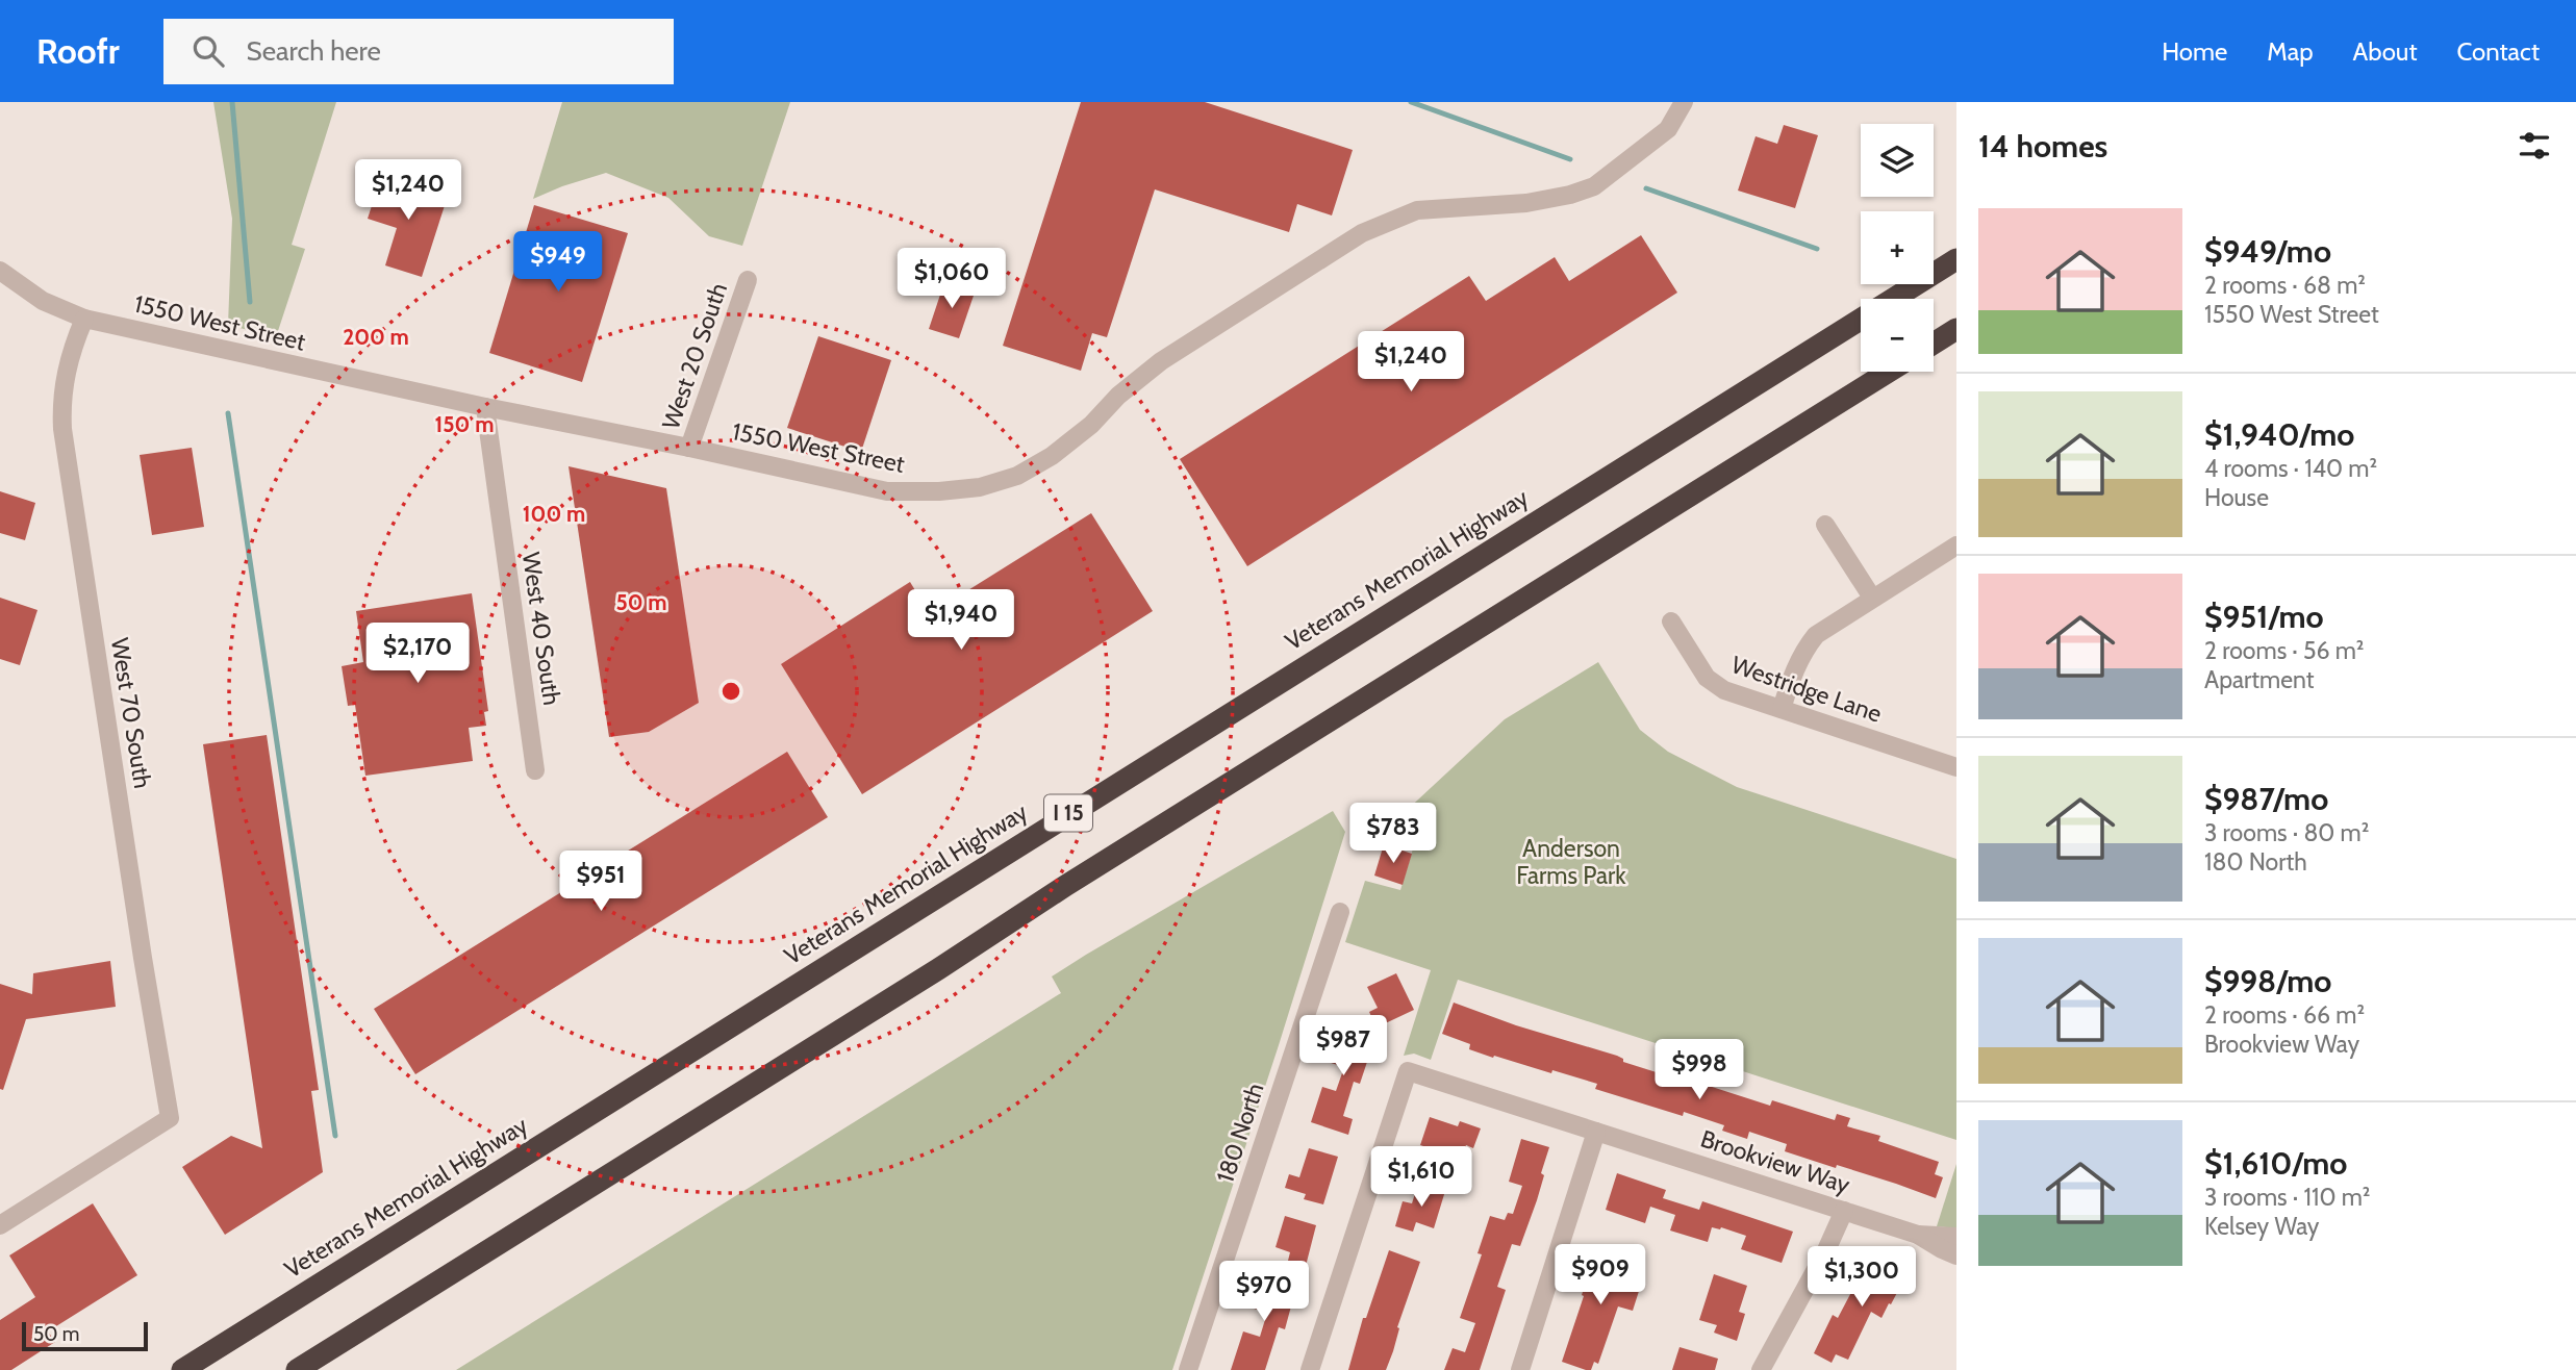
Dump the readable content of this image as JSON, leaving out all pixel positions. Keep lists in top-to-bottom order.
{
  "streets": {
    "highway": ["Veterans Memorial Highway", "I 15"],
    "street": [
      "1550 West Street",
      "West 20 South",
      "West 40 South",
      "Westridge Lane",
      "West 70 South",
      "180 North",
      "Brookview Way"
    ]
  },
  "crossings": [
    ["1550 West Street", "West 20 South"],
    ["1550 West Street", "West 40 South"],
    ["1550 West Street", "West 70 South"]
  ],
  "parks": ["Anderson Farms Park"],
  "scale_bar": "50 m",
  "page": {
    "header": "Roofr",
    "search": "Search here",
    "nav": [
      "Home",
      "Map",
      "About",
      "Contact"
    ],
    "heading": "14 homes",
    "map_buttons": ["+", "−"],
    "price": [
      "$1,240",
      "$949",
      "$1,060",
      "$1,240",
      "$1,940",
      "$2,170",
      "$783",
      "$951",
      "$987",
      "$998",
      "$1,610",
      "$909",
      "$1,300",
      "$970"
    ],
    "list": [
      {
        "name": "$949/mo",
        "note": "2 rooms · 68 m² · 1550 West Street"
      },
      {
        "name": "$1,940/mo",
        "note": "4 rooms · 140 m² · House"
      },
      {
        "name": "$951/mo",
        "note": "2 rooms · 56 m² · Apartment"
      },
      {
        "name": "$987/mo",
        "note": "3 rooms · 80 m² · 180 North"
      },
      {
        "name": "$998/mo",
        "note": "2 rooms · 66 m² · Brookview Way"
      },
      {
        "name": "$1,610/mo",
        "note": "3 rooms · 110 m² · Kelsey Way"
      }
    ],
    "scale": "50 m"
  },
  "rings": [
    "200 m",
    "150 m",
    "100 m",
    "50 m"
  ]
}
